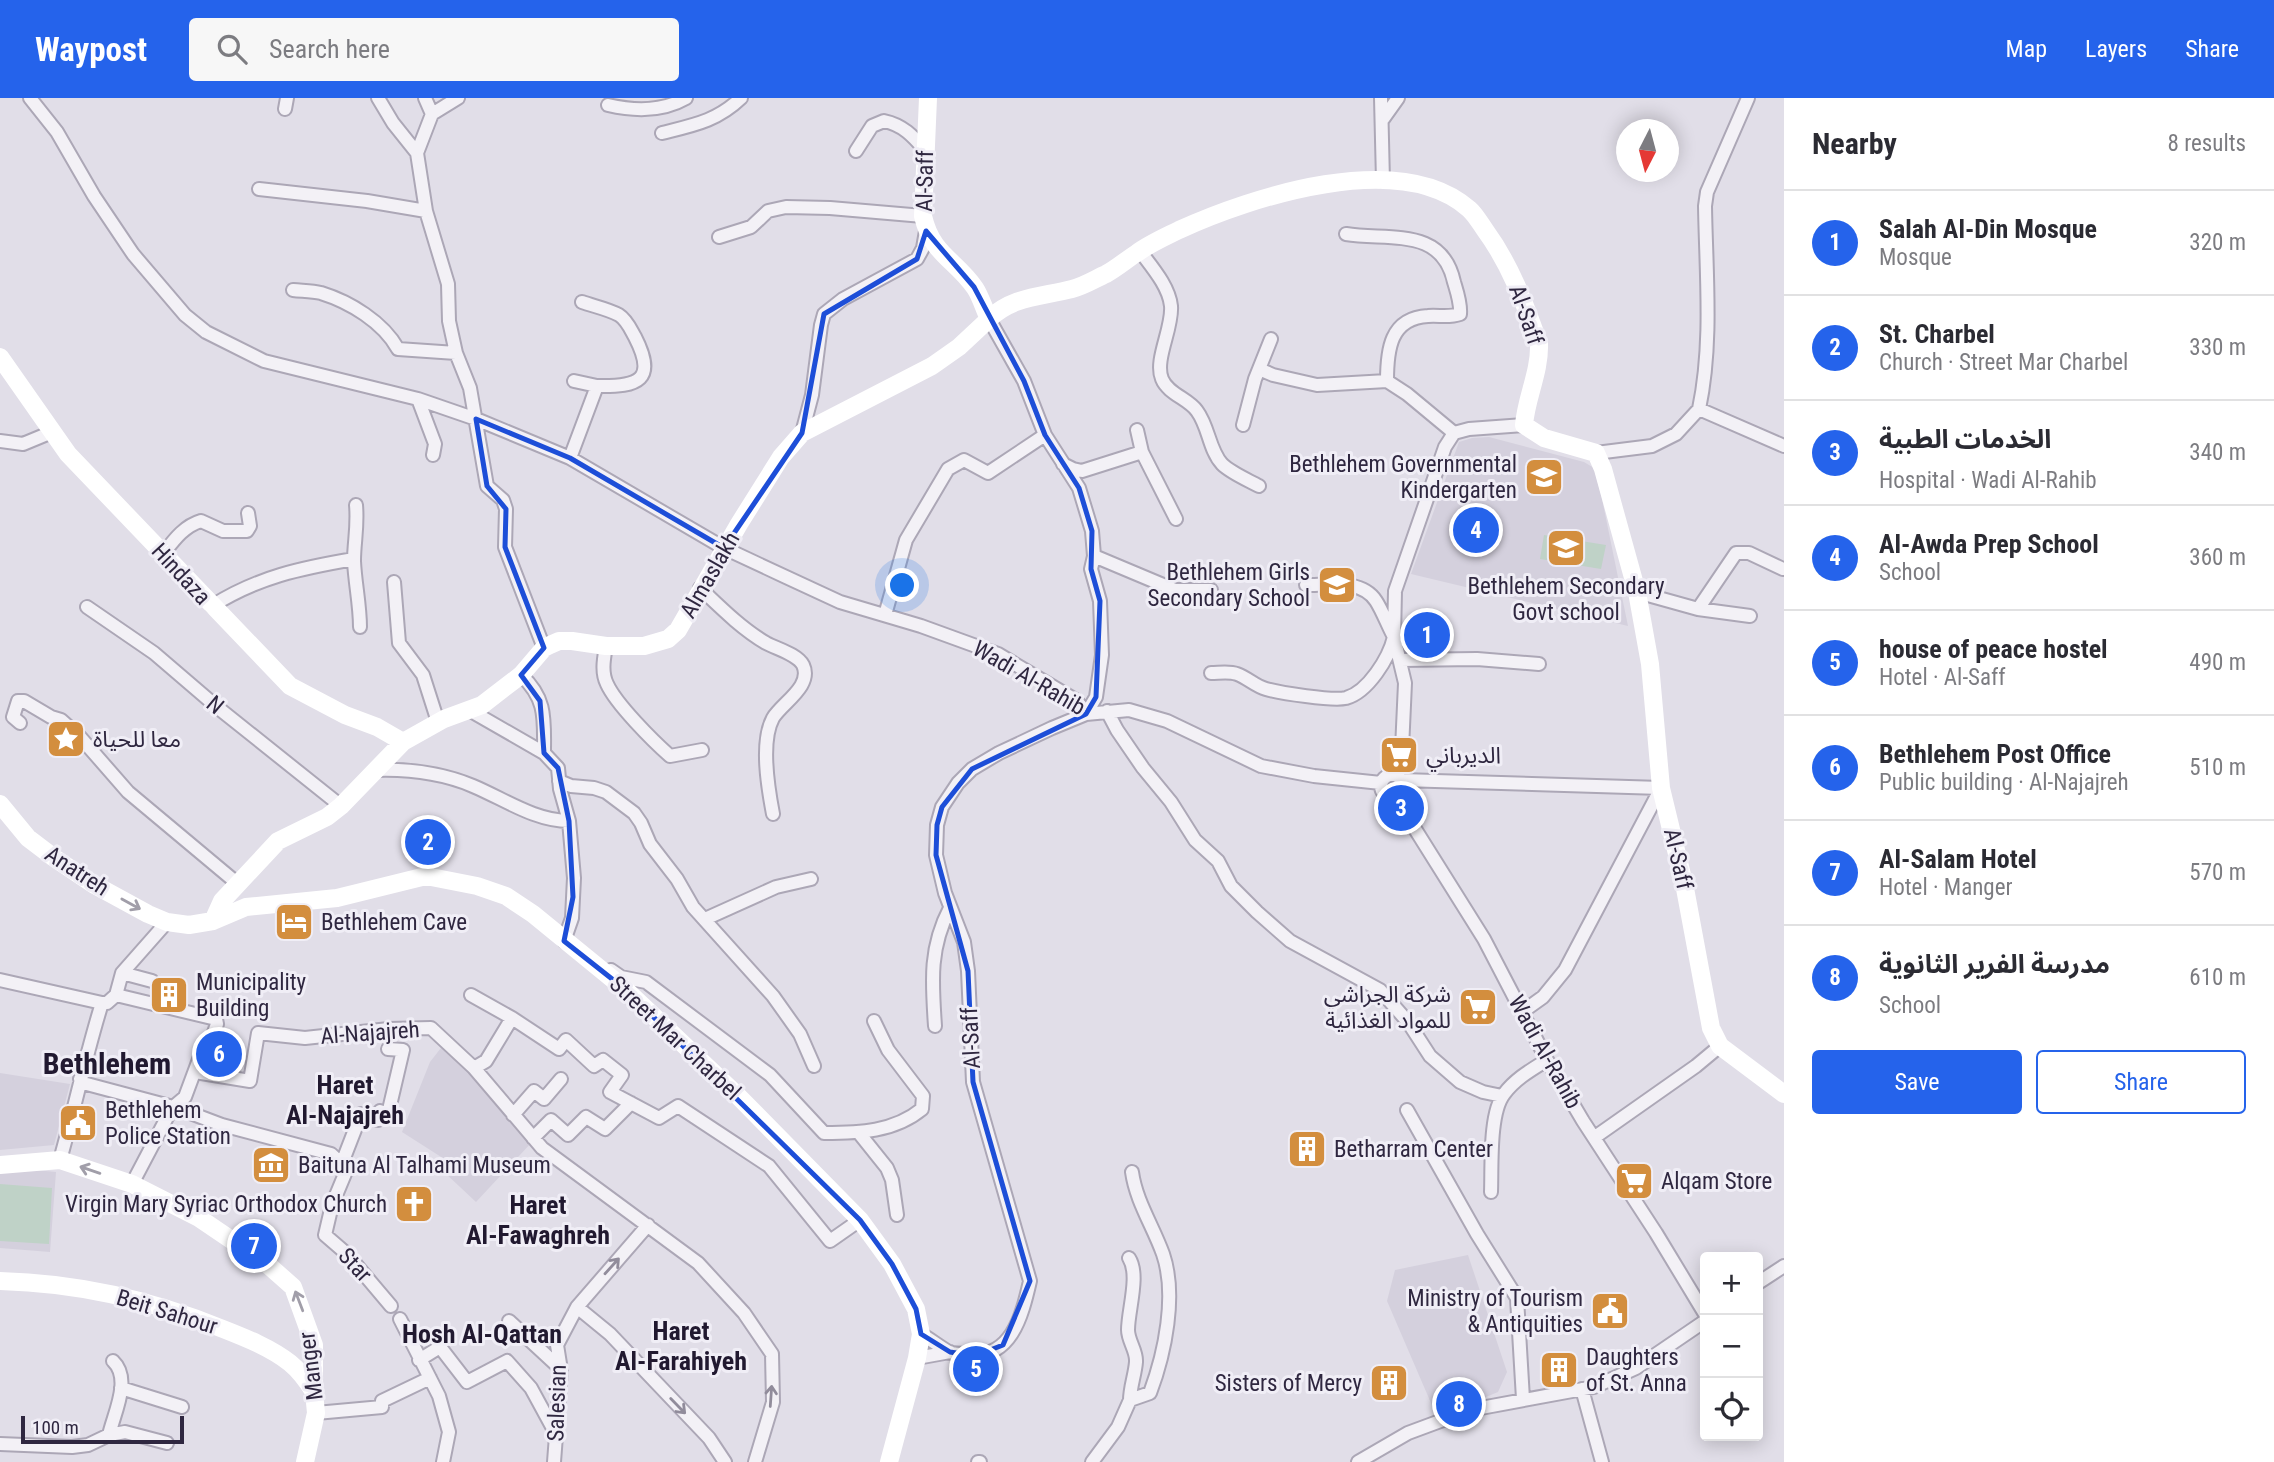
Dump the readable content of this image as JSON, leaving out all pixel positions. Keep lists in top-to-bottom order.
{
  "streets": {
    "street": [
      "Al-Saff",
      "Hindaza",
      "Almaslakh",
      "Wadi Al-Rahib",
      "N",
      "Anatreh",
      "Al-Najajreh",
      "Street Mar Charbel",
      "Star",
      "Beit Sahour",
      "Manger",
      "Salesian"
    ]
  },
  "crossings": [
    ["Al-Saff", "Almaslakh"],
    ["Al-Saff", "Wadi Al-Rahib"],
    ["Al-Saff", "Street Mar Charbel"],
    ["Almaslakh", "Wadi Al-Rahib"],
    ["Anatreh", "Street Mar Charbel"],
    ["Al-Najajreh", "Salesian"],
    ["Beit Sahour", "Manger"]
  ],
  "one_way": ["Salesian"],
  "districts": [
    "Bethlehem",
    "Haret Al-Najajreh",
    "Haret Al-Fawaghreh",
    "Haret Al-Farahiyeh",
    "Hosh Al-Qattan"
  ],
  "places": {
    "school or university": ["Bethlehem Governmental Kindergarten", "Bethlehem Secondary Govt school", "Bethlehem Girls Secondary School"],
    "place": ["معا للحياة"],
    "supermarket": ["الديرباني", "شركة الجراشي للمواد الغذائية", "Alqam Store"],
    "hotel": ["Bethlehem Cave"],
    "building": [
      "Municipality Building",
      "Betharram Center",
      "Daughters of St. Anna",
      "Sisters of Mercy"
    ],
    "public building": ["Bethlehem Police Station", "Ministry of Tourism & Antiquities"],
    "museum": ["Baituna Al Talhami Museum"],
    "church": ["Virgin Mary Syriac Orthodox Church"]
  },
  "scale_bar": "100 m",
  "north": "bottom",
  "page": {
    "header": "Waypost",
    "search": "Search here",
    "nav": ["Map", "Layers", "Share"],
    "heading": ["Nearby", "8 results"],
    "list": [
      {
        "mark": "1",
        "name": "Salah Al-Din Mosque",
        "note": "Mosque",
        "value": "320 m"
      },
      {
        "mark": "2",
        "name": "St. Charbel",
        "note": "Church · Street Mar Charbel",
        "value": "330 m"
      },
      {
        "mark": "3",
        "name": "الخدمات الطبية",
        "note": "Hospital · Wadi Al-Rahib",
        "value": "340 m"
      },
      {
        "mark": "4",
        "name": "Al-Awda Prep School",
        "note": "School",
        "value": "360 m"
      },
      {
        "mark": "5",
        "name": "house of peace hostel",
        "note": "Hotel · Al-Saff",
        "value": "490 m"
      },
      {
        "mark": "6",
        "name": "Bethlehem Post Office",
        "note": "Public building · Al-Najajreh",
        "value": "510 m"
      },
      {
        "mark": "7",
        "name": "Al-Salam Hotel",
        "note": "Hotel · Manger",
        "value": "570 m"
      },
      {
        "mark": "8",
        "name": "مدرسة الفرير الثانوية",
        "note": "School",
        "value": "610 m"
      }
    ],
    "pins": [
      "4",
      "1",
      "3",
      "2",
      "6",
      "7",
      "5",
      "8"
    ],
    "buttons": ["Save", "Share"],
    "map_buttons": ["+", "−"],
    "scale": "100 m"
  }
}
